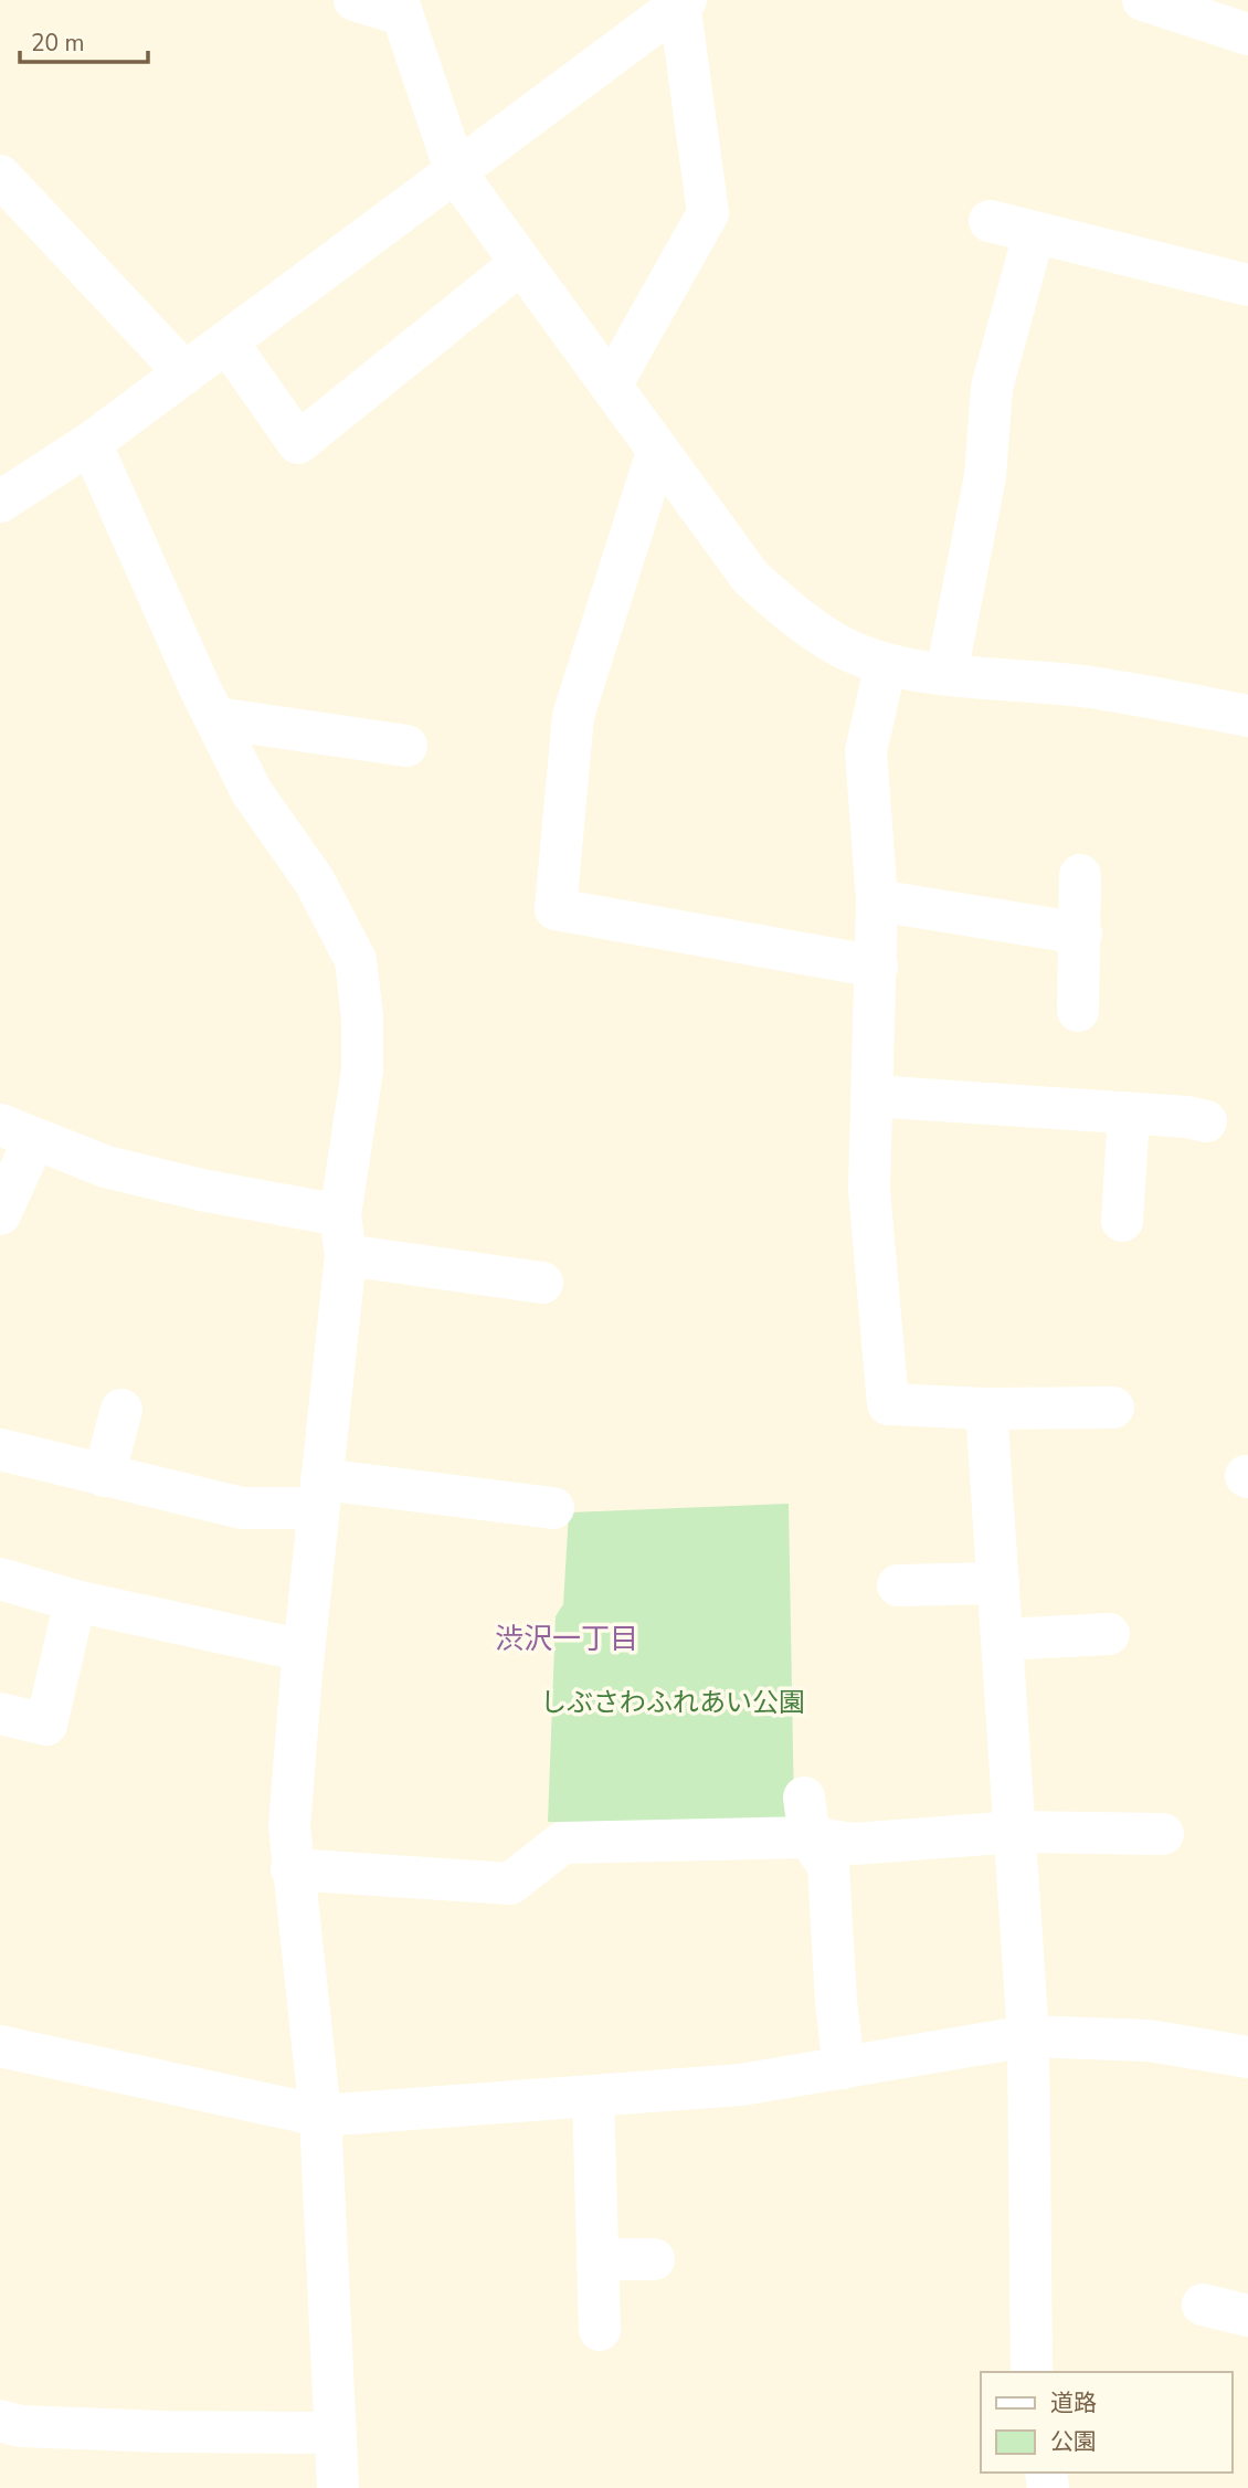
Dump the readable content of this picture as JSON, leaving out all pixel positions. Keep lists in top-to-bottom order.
{
  "districts": ["渋沢一丁目"],
  "parks": ["しぶさわふれあい公園"],
  "legend": ["道路", "公園"],
  "scale_bar": "20 m"
}
